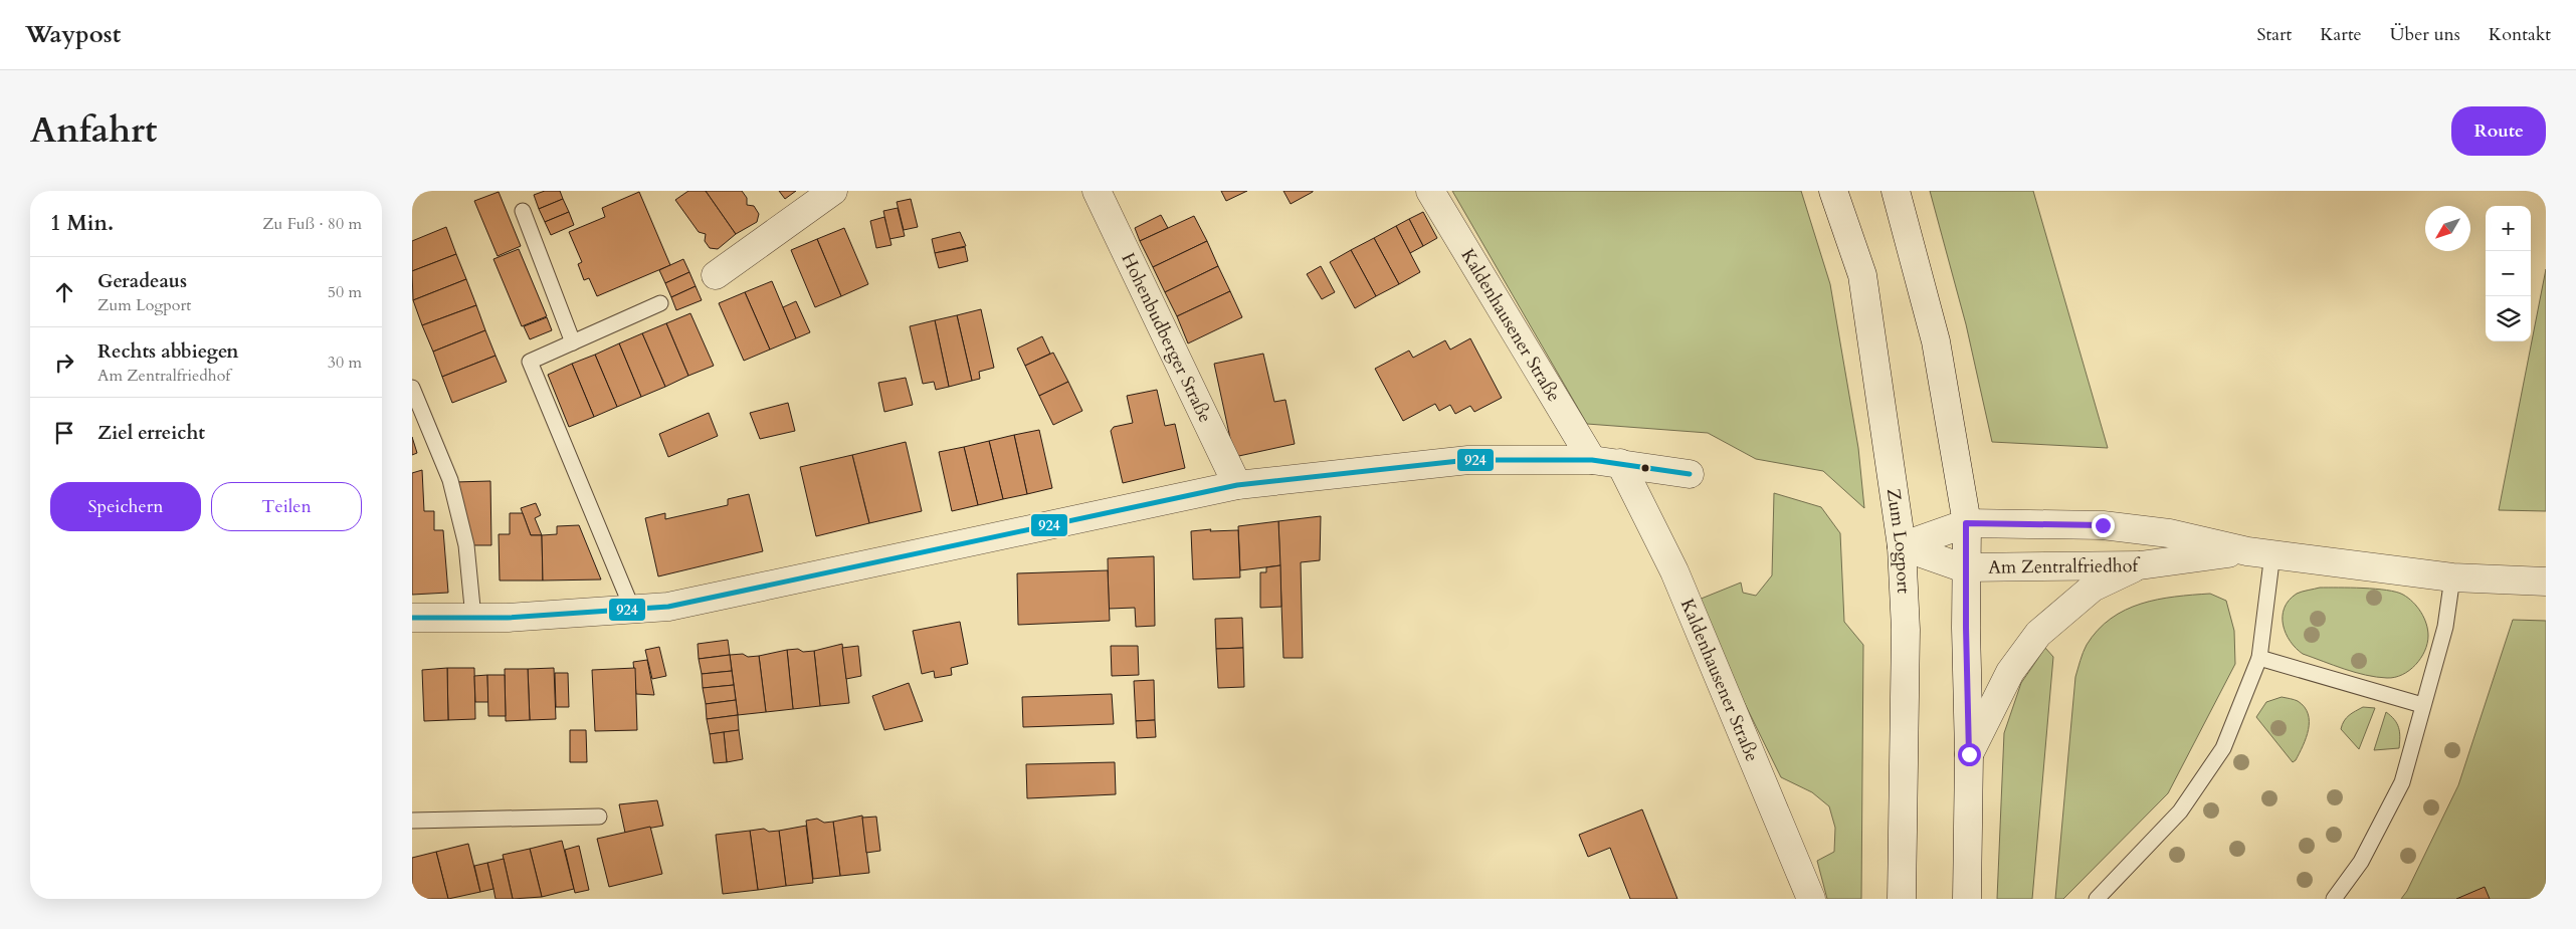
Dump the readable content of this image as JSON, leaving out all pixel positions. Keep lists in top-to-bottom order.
{
  "streets": {
    "street": [
      "Kaldenhausener Straße",
      "Hohenbudberger Straße",
      "Zum Logport",
      "Am Zentralfriedhof"
    ]
  },
  "crossings": [
    ["Zum Logport", "Am Zentralfriedhof"]
  ],
  "lines": ["transit line 924"],
  "north": "bottom left",
  "page": {
    "header": "Waypost",
    "nav": [
      "Start",
      "Karte",
      "Über uns",
      "Kontakt"
    ],
    "title": "Anfahrt",
    "buttons": [
      "Route",
      ["Speichern", "Teilen"]
    ],
    "heading": ["1 Min.", "Zu Fuß · 80 m"],
    "map_buttons": ["+", "−"],
    "list": [
      ["Geradeaus", "Zum Logport", "50 m"],
      ["Rechts abbiegen", "Am Zentralfriedhof", "30 m"],
      "Ziel erreicht"
    ]
  }
}
